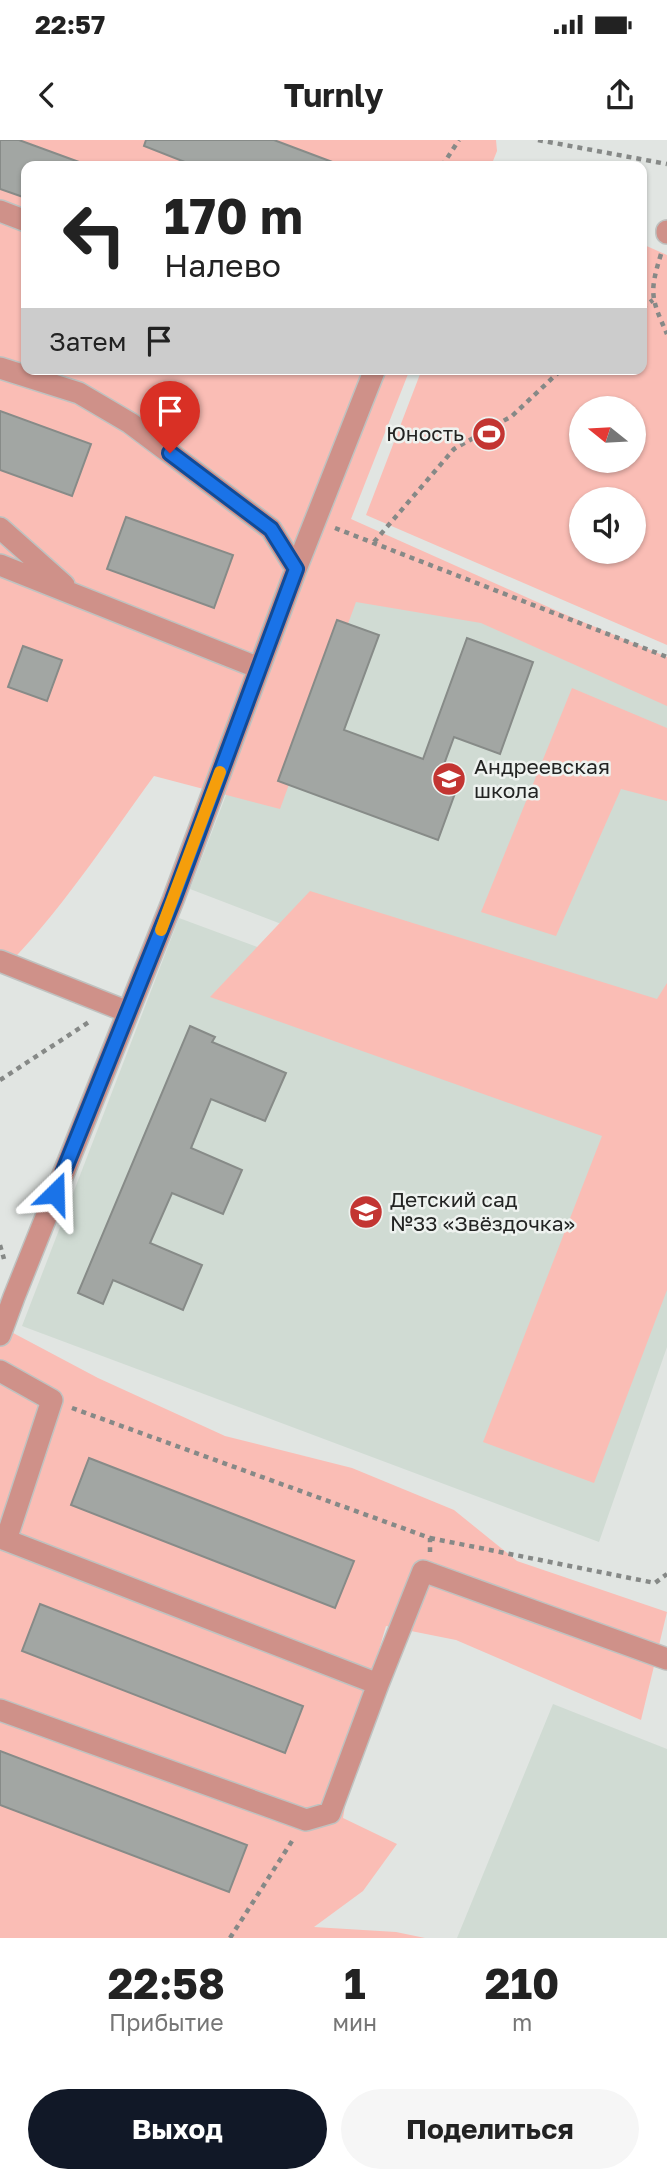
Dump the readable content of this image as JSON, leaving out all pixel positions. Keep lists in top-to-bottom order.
{
  "places": {
    "sports": ["Юность"],
    "school or university": ["Андреевская школа", "Детский сад №33 «Звёздочка»"]
  },
  "north": "left",
  "page": {
    "status": "22:57",
    "header": "Turnly",
    "turn": ["170 m", "Налево"],
    "then": "Затем",
    "eta": [
      "22:58",
      "Прибытие",
      "1",
      "мин",
      "210",
      "m"
    ],
    "buttons": ["Выход", "Поделиться"]
  }
}
